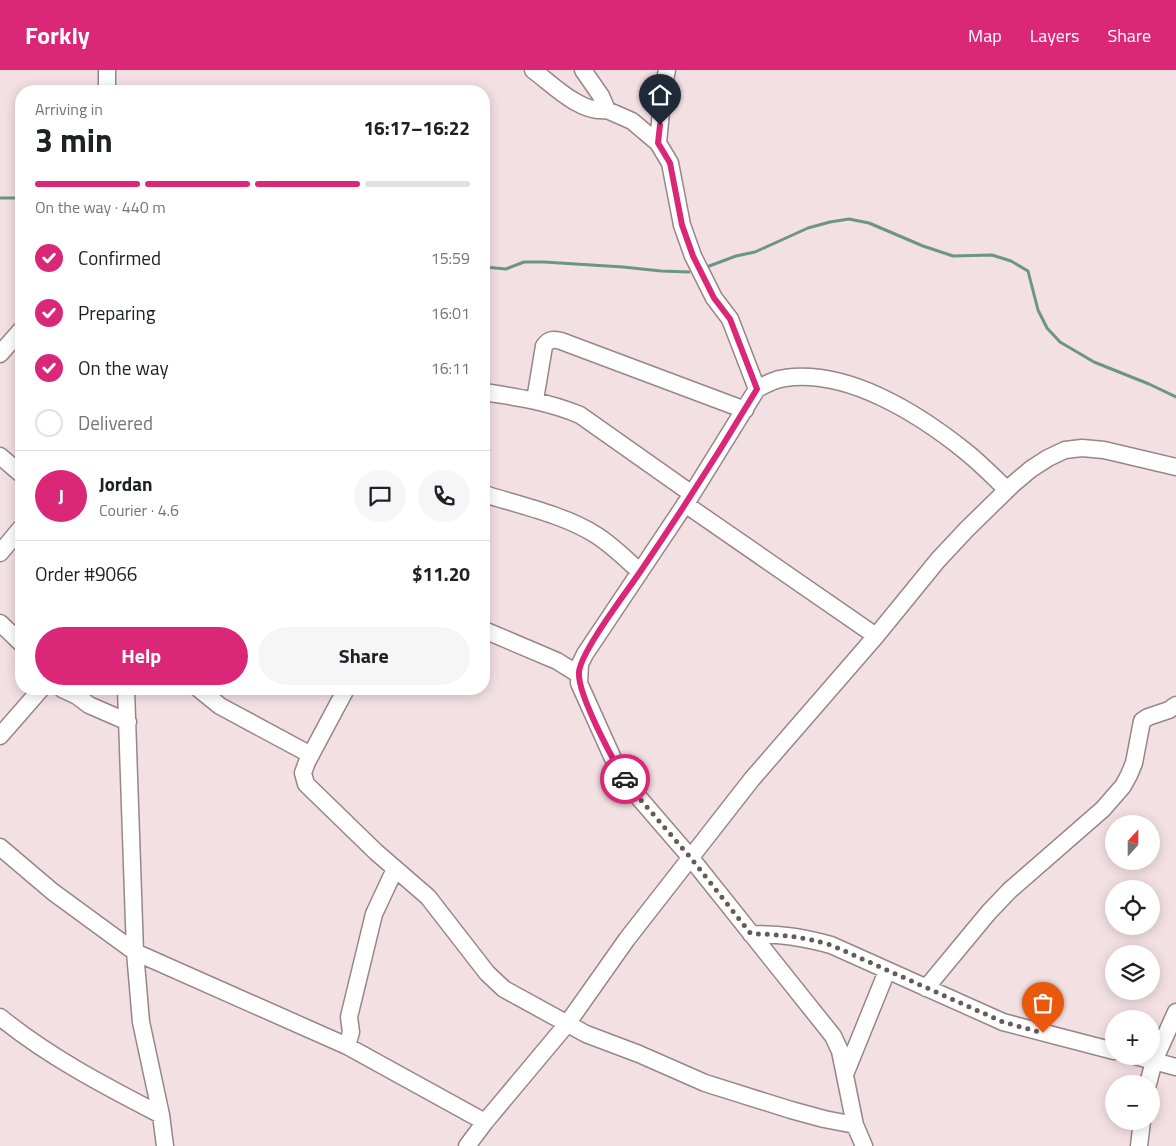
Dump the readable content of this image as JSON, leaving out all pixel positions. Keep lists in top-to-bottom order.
{
  "north": "top",
  "page": {
    "header": "Forkly",
    "nav": ["Map", "Layers", "Share"],
    "heading": ["3 min", "Arriving in", "16:17–16:22"],
    "panel": [
      "Jordan",
      "Courier · 4.6",
      "Order #9066",
      "$11.20"
    ],
    "bar": "On the way · 440 m",
    "list": [
      ["Confirmed", "15:59"],
      ["Preparing", "16:01"],
      ["On the way", "16:11"],
      "Delivered"
    ],
    "round": "J",
    "buttons": ["Help", "Share"],
    "map_buttons": ["+", "−"]
  }
}
